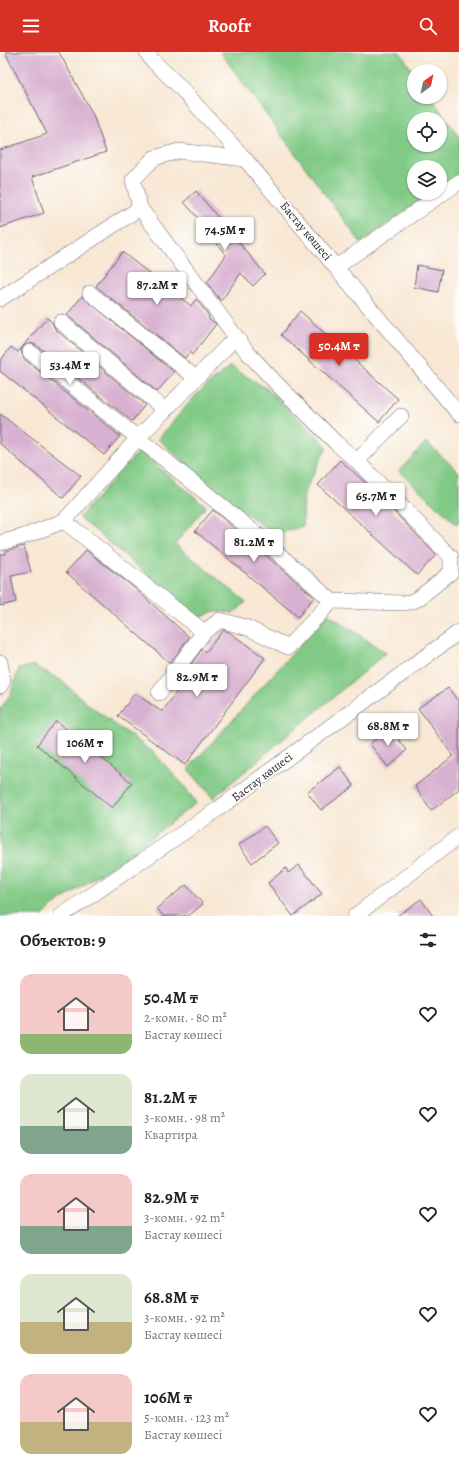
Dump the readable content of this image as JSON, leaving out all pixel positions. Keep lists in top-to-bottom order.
{
  "streets": {
    "street": ["Бастау көшесі"]
  },
  "north": "top right",
  "page": {
    "header": "Roofr",
    "price": [
      "74.5M ₸",
      "87.2M ₸",
      "50.4M ₸",
      "53.4M ₸",
      "65.7M ₸",
      "81.2M ₸",
      "82.9M ₸",
      "68.8M ₸",
      "106M ₸"
    ],
    "heading": "Объектов: 9",
    "list": [
      {
        "name": "50.4M ₸",
        "note": "2-комн. · 80 m² · Бастау көшесі"
      },
      {
        "name": "81.2M ₸",
        "note": "3-комн. · 98 m² · Квартира"
      },
      {
        "name": "82.9M ₸",
        "note": "3-комн. · 92 m² · Бастау көшесі"
      },
      {
        "name": "68.8M ₸",
        "note": "3-комн. · 92 m² · Бастау көшесі"
      },
      {
        "name": "106M ₸",
        "note": "5-комн. · 123 m² · Бастау көшесі"
      }
    ]
  }
}
